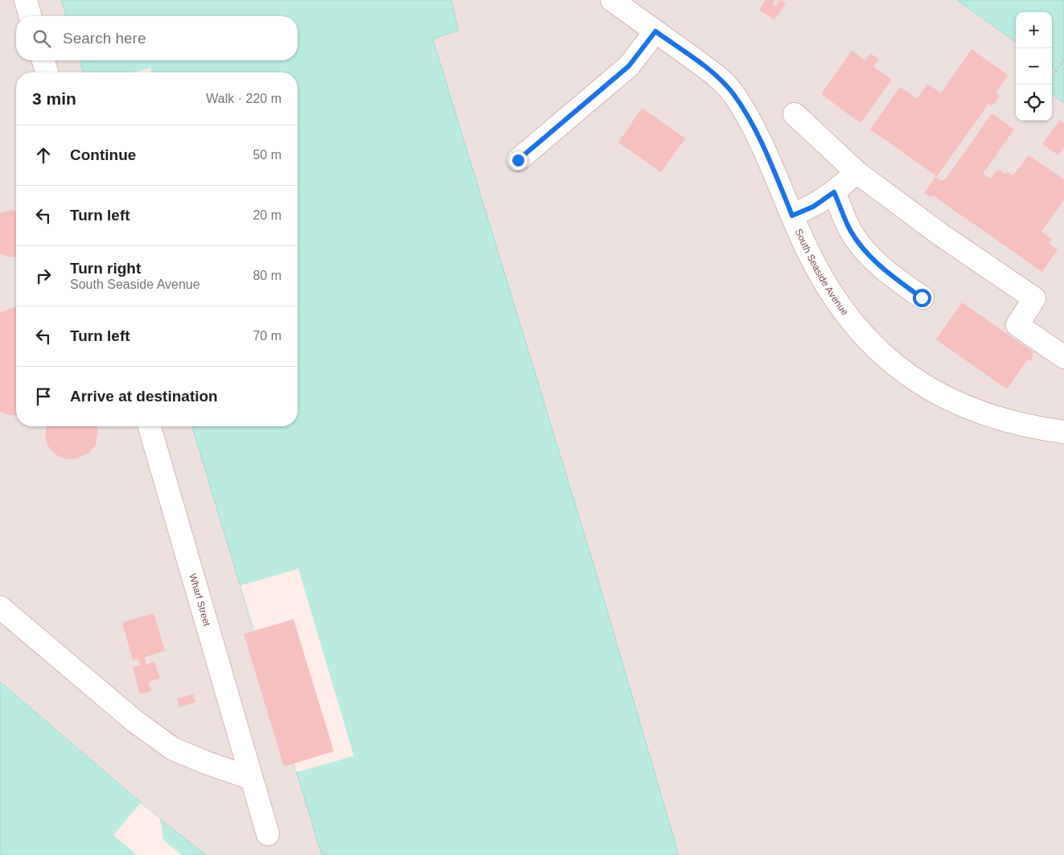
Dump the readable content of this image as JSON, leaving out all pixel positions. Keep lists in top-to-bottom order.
{
  "streets": {
    "street": ["South Seaside Avenue", "Wharf Street"]
  },
  "page": {
    "map_buttons": ["+", "−"],
    "search": "Search here",
    "heading": ["3 min", "Walk · 220 m"],
    "list": [
      ["Continue", "50 m"],
      ["Turn left", "20 m"],
      ["Turn right", "South Seaside Avenue", "80 m"],
      ["Turn left", "70 m"],
      "Arrive at destination"
    ]
  }
}
